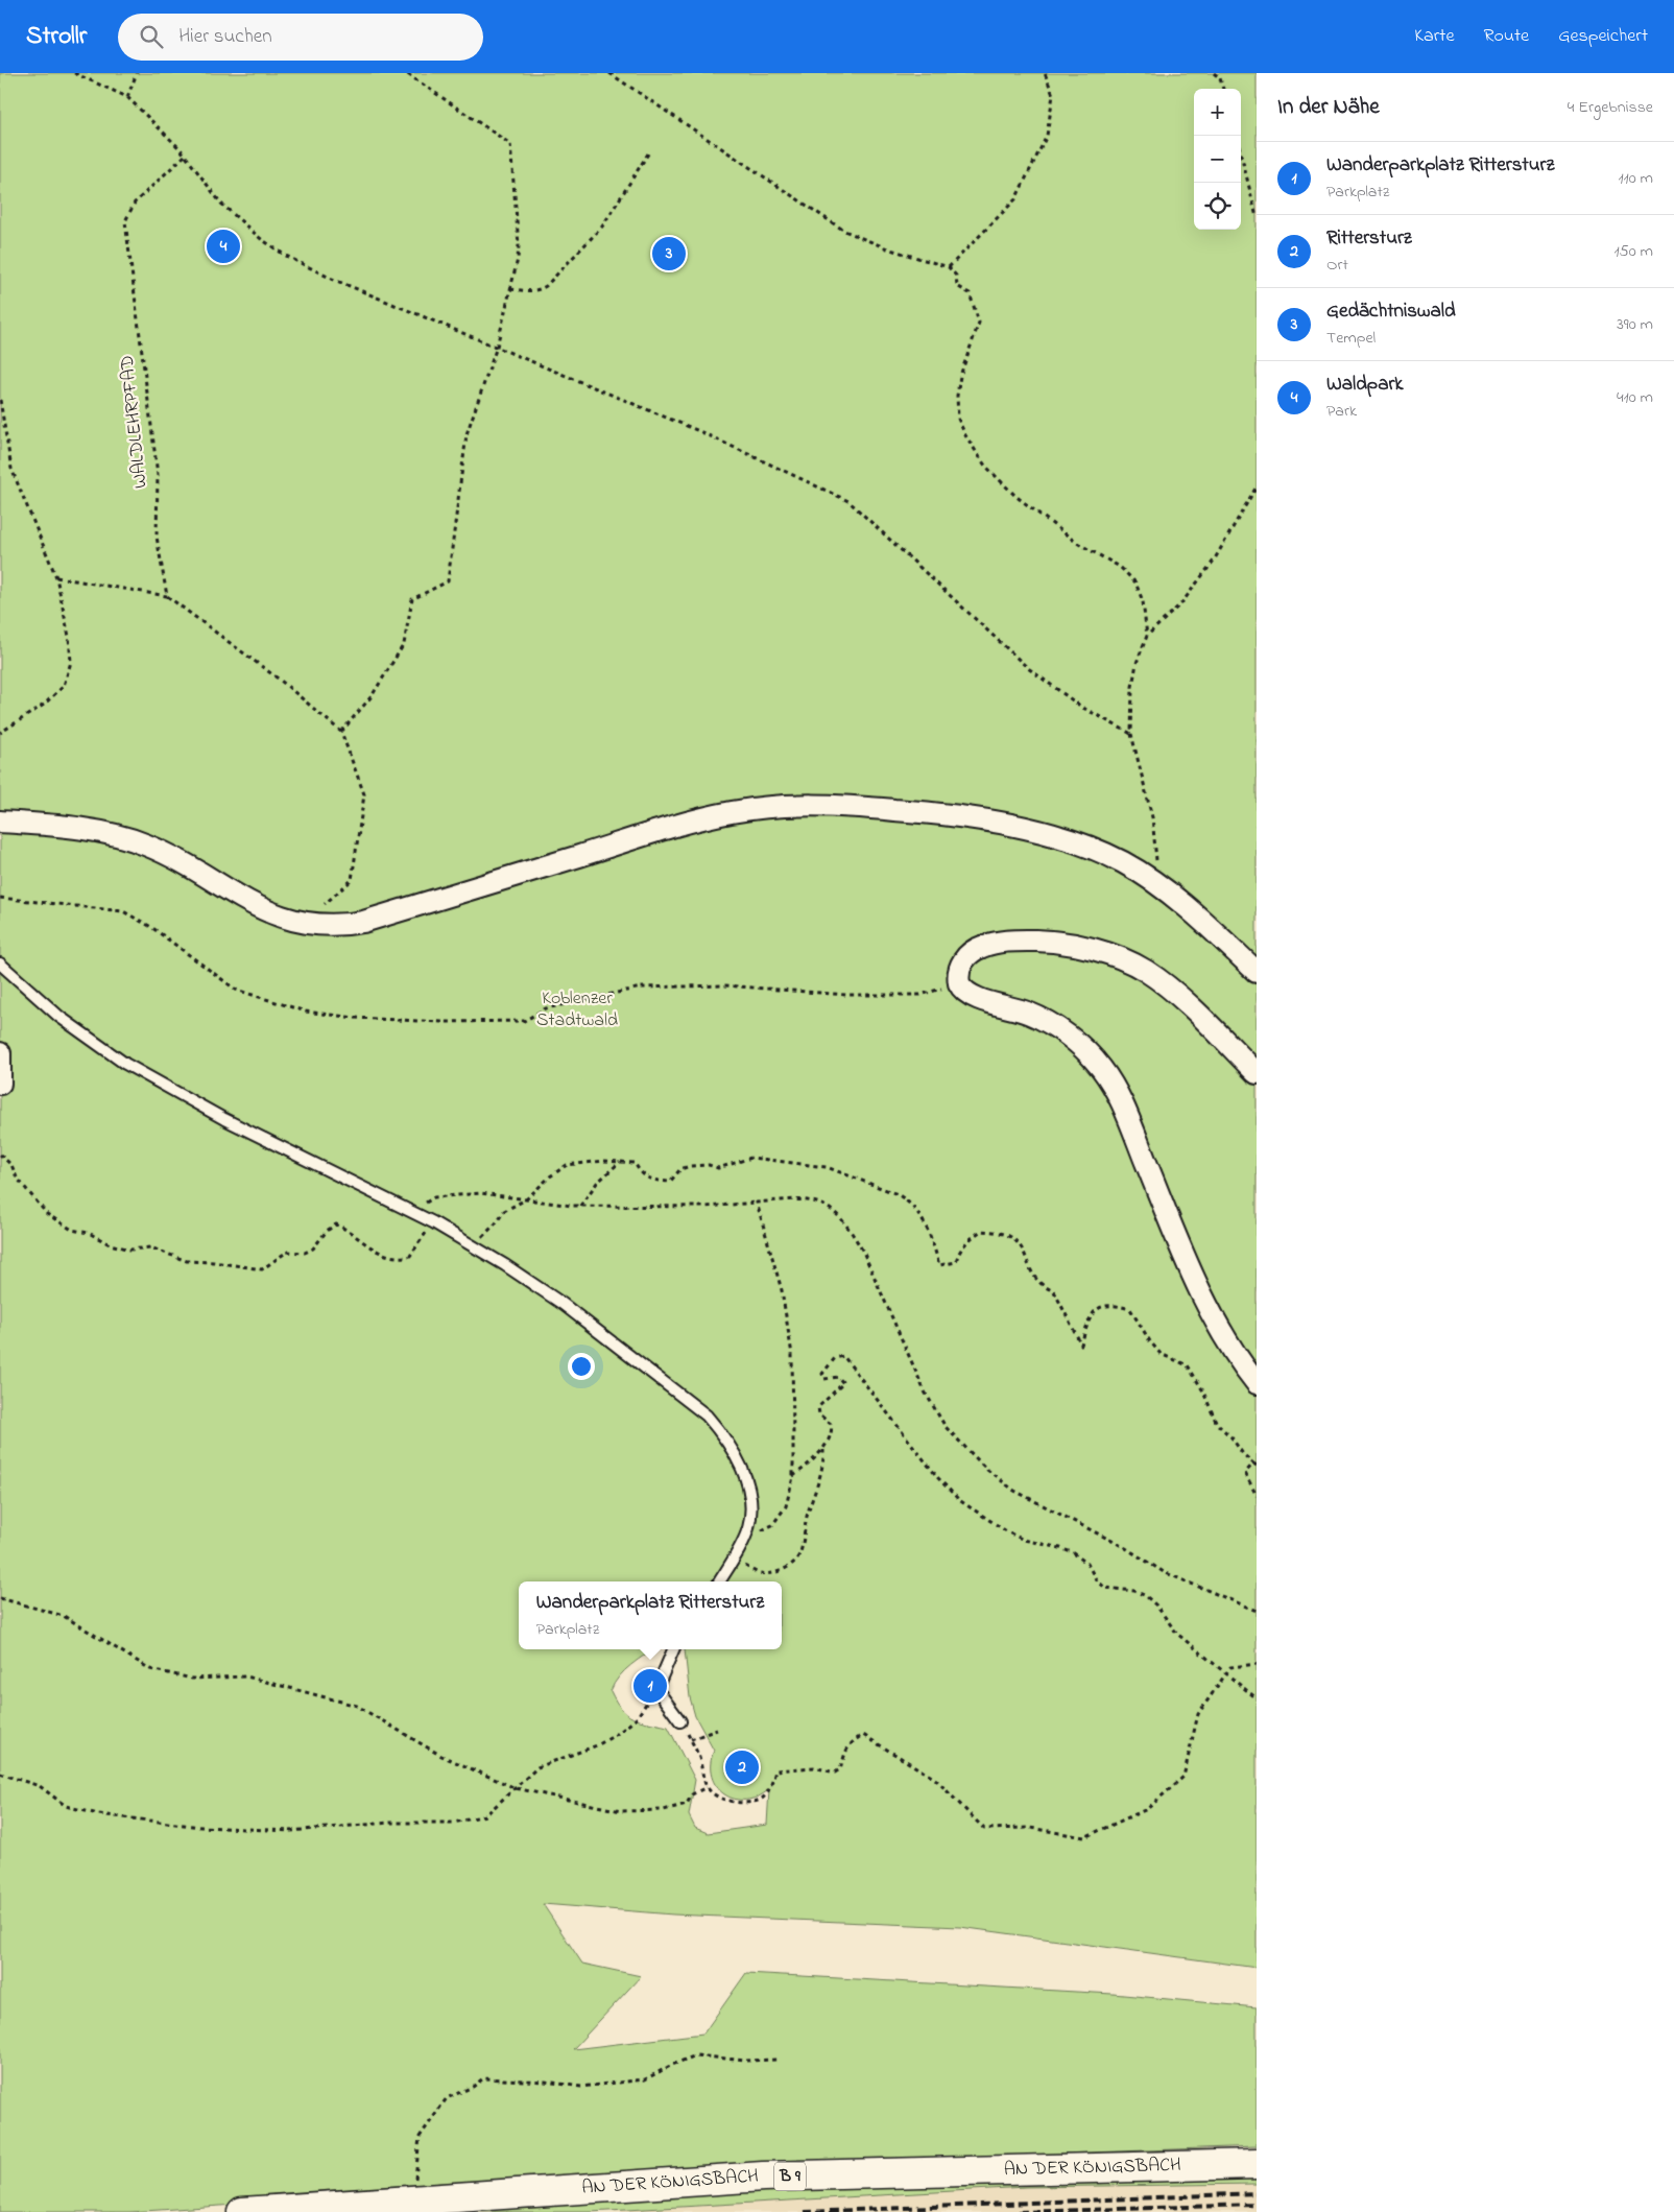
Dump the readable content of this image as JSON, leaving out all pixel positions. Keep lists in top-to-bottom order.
{
  "streets": {
    "main road": ["AN DER KÖNIGSBACH", "B 9"],
    "path": ["WALDLEHRPFAD"]
  },
  "parks": ["Koblenzer Stadtwald"],
  "page": {
    "header": "Strollr",
    "search": "Hier suchen",
    "nav": ["Karte", "Route", "Gespeichert"],
    "heading": ["In der Nähe", "4 Ergebnisse"],
    "map_buttons": ["+", "−"],
    "list": [
      {
        "mark": "1",
        "name": "Wanderparkplatz Rittersturz",
        "note": "Parkplatz",
        "value": "110 m"
      },
      {
        "mark": "2",
        "name": "Rittersturz",
        "note": "Ort",
        "value": "150 m"
      },
      {
        "mark": "3",
        "name": "Gedächtniswald",
        "note": "Tempel",
        "value": "390 m"
      },
      {
        "mark": "4",
        "name": "Waldpark",
        "note": "Park",
        "value": "410 m"
      }
    ],
    "pins": [
      "4",
      "3",
      "1",
      "2"
    ],
    "popup": ["Wanderparkplatz Rittersturz", "Parkplatz"]
  }
}
